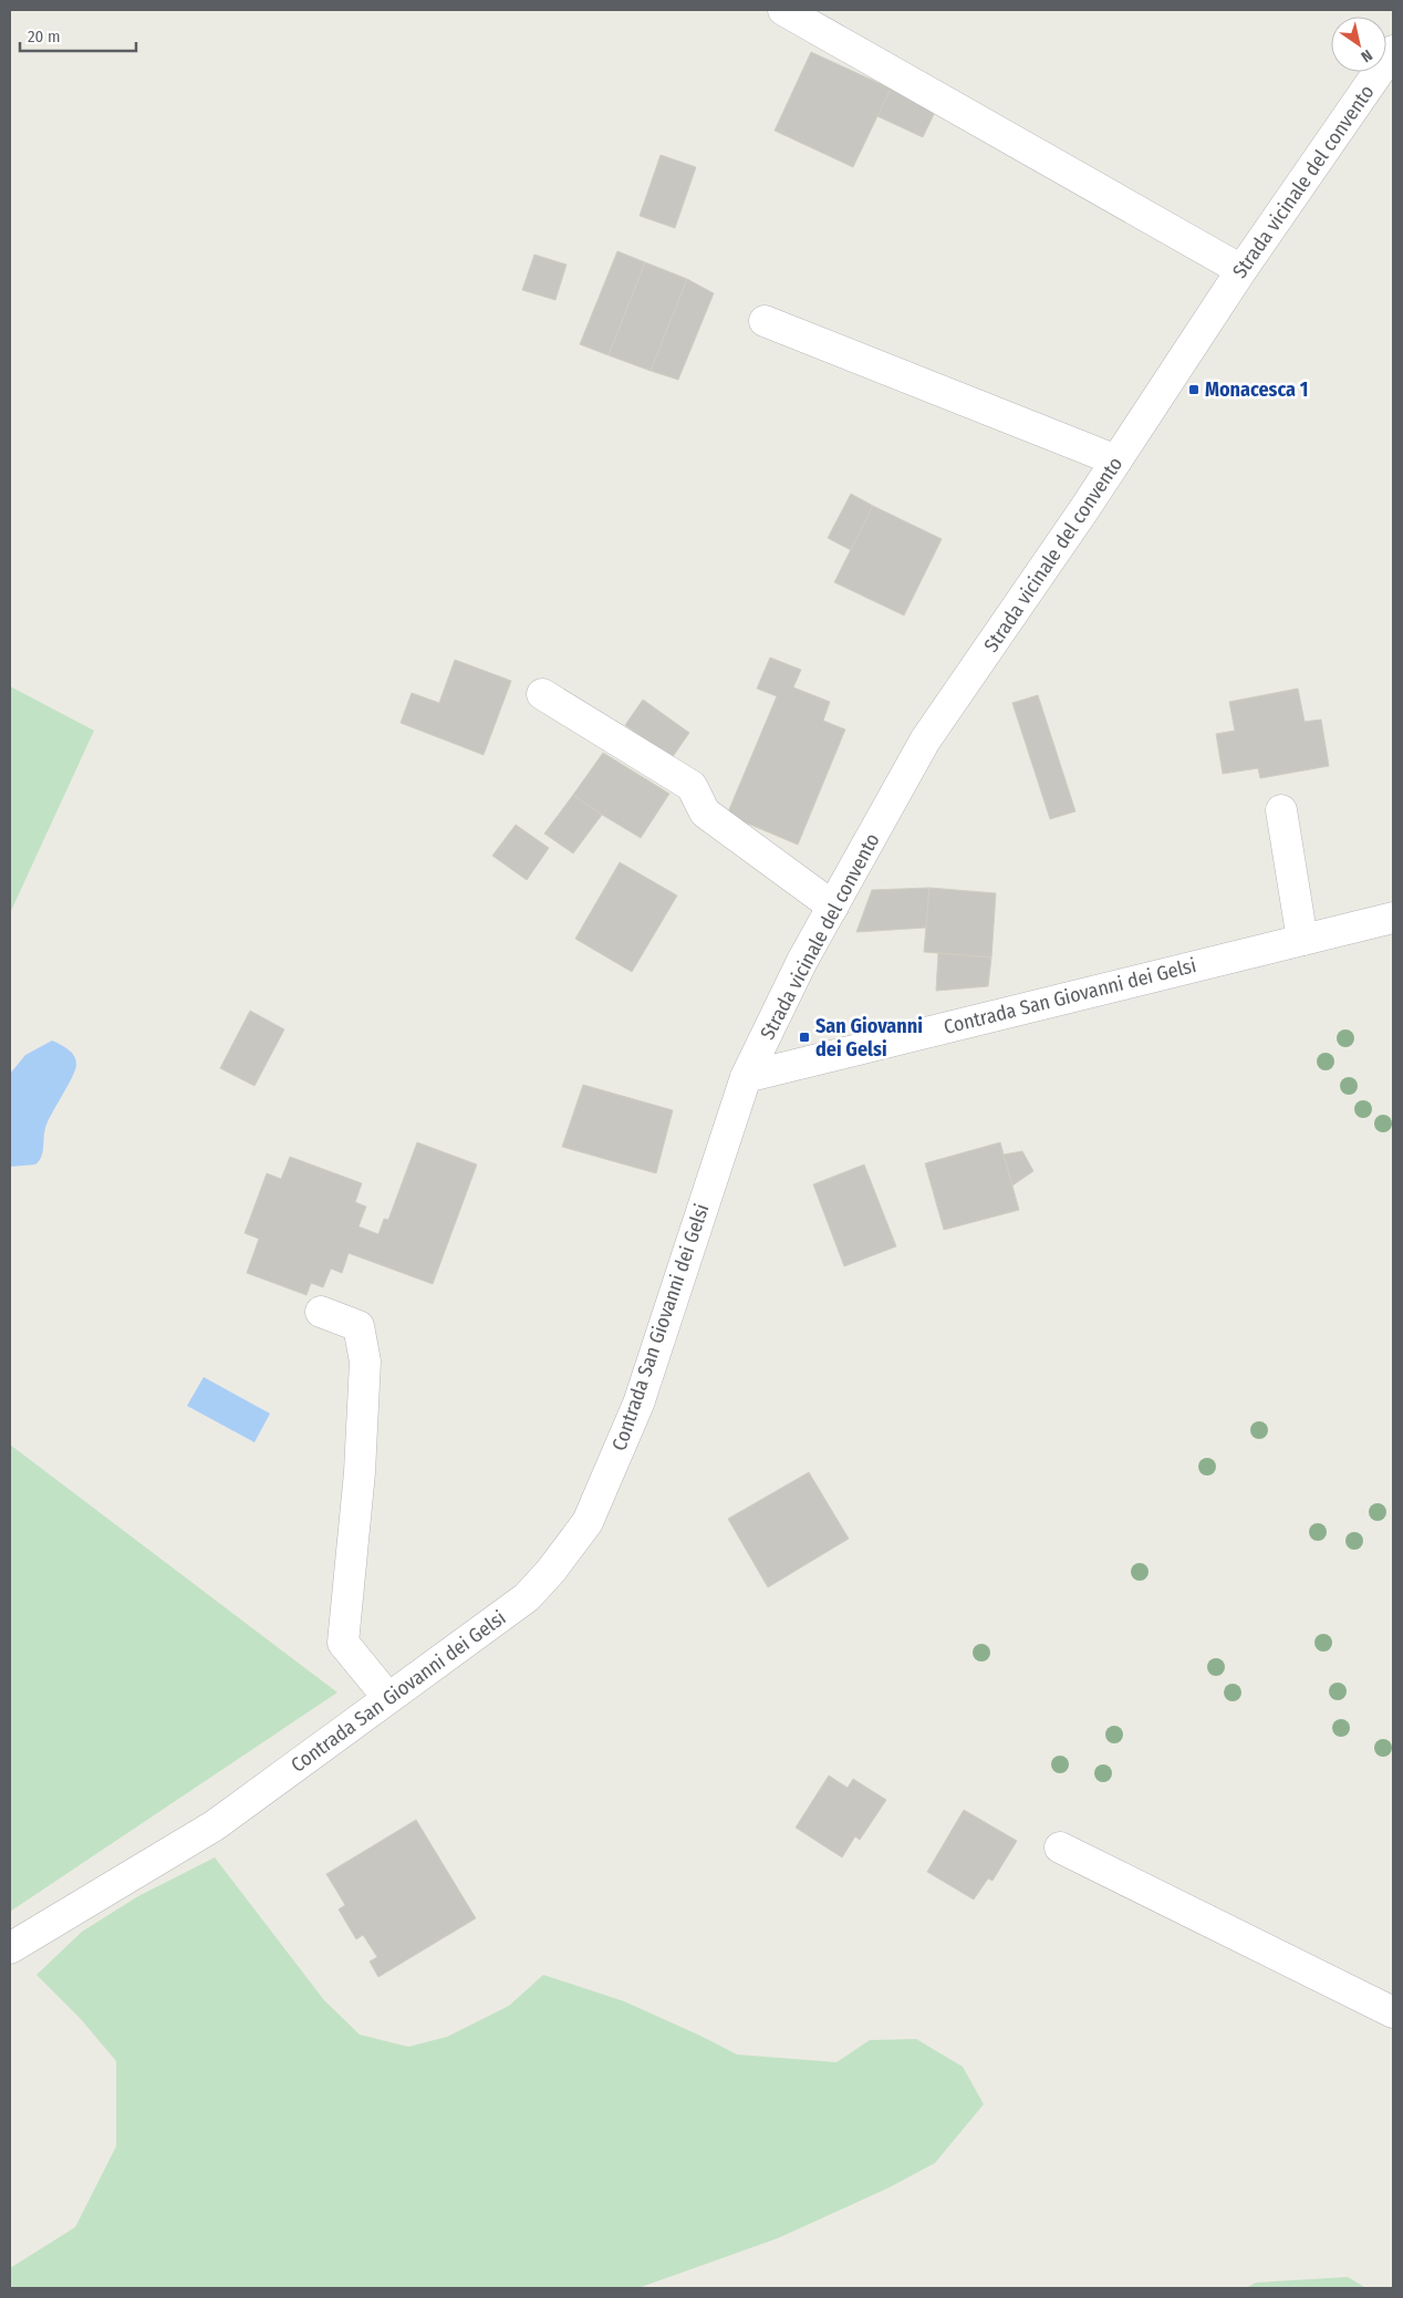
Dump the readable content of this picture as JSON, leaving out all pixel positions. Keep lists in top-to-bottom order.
{
  "streets": {
    "street": ["Strada vicinale del convento", "Contrada San Giovanni dei Gelsi"]
  },
  "crossings": [
    ["Strada vicinale del convento", "Contrada San Giovanni dei Gelsi"]
  ],
  "places": {
    "transit": ["Monacesca 1", "San Giovanni dei Gelsi"]
  },
  "scale_bar": "20 m",
  "north": "bottom right"
}
